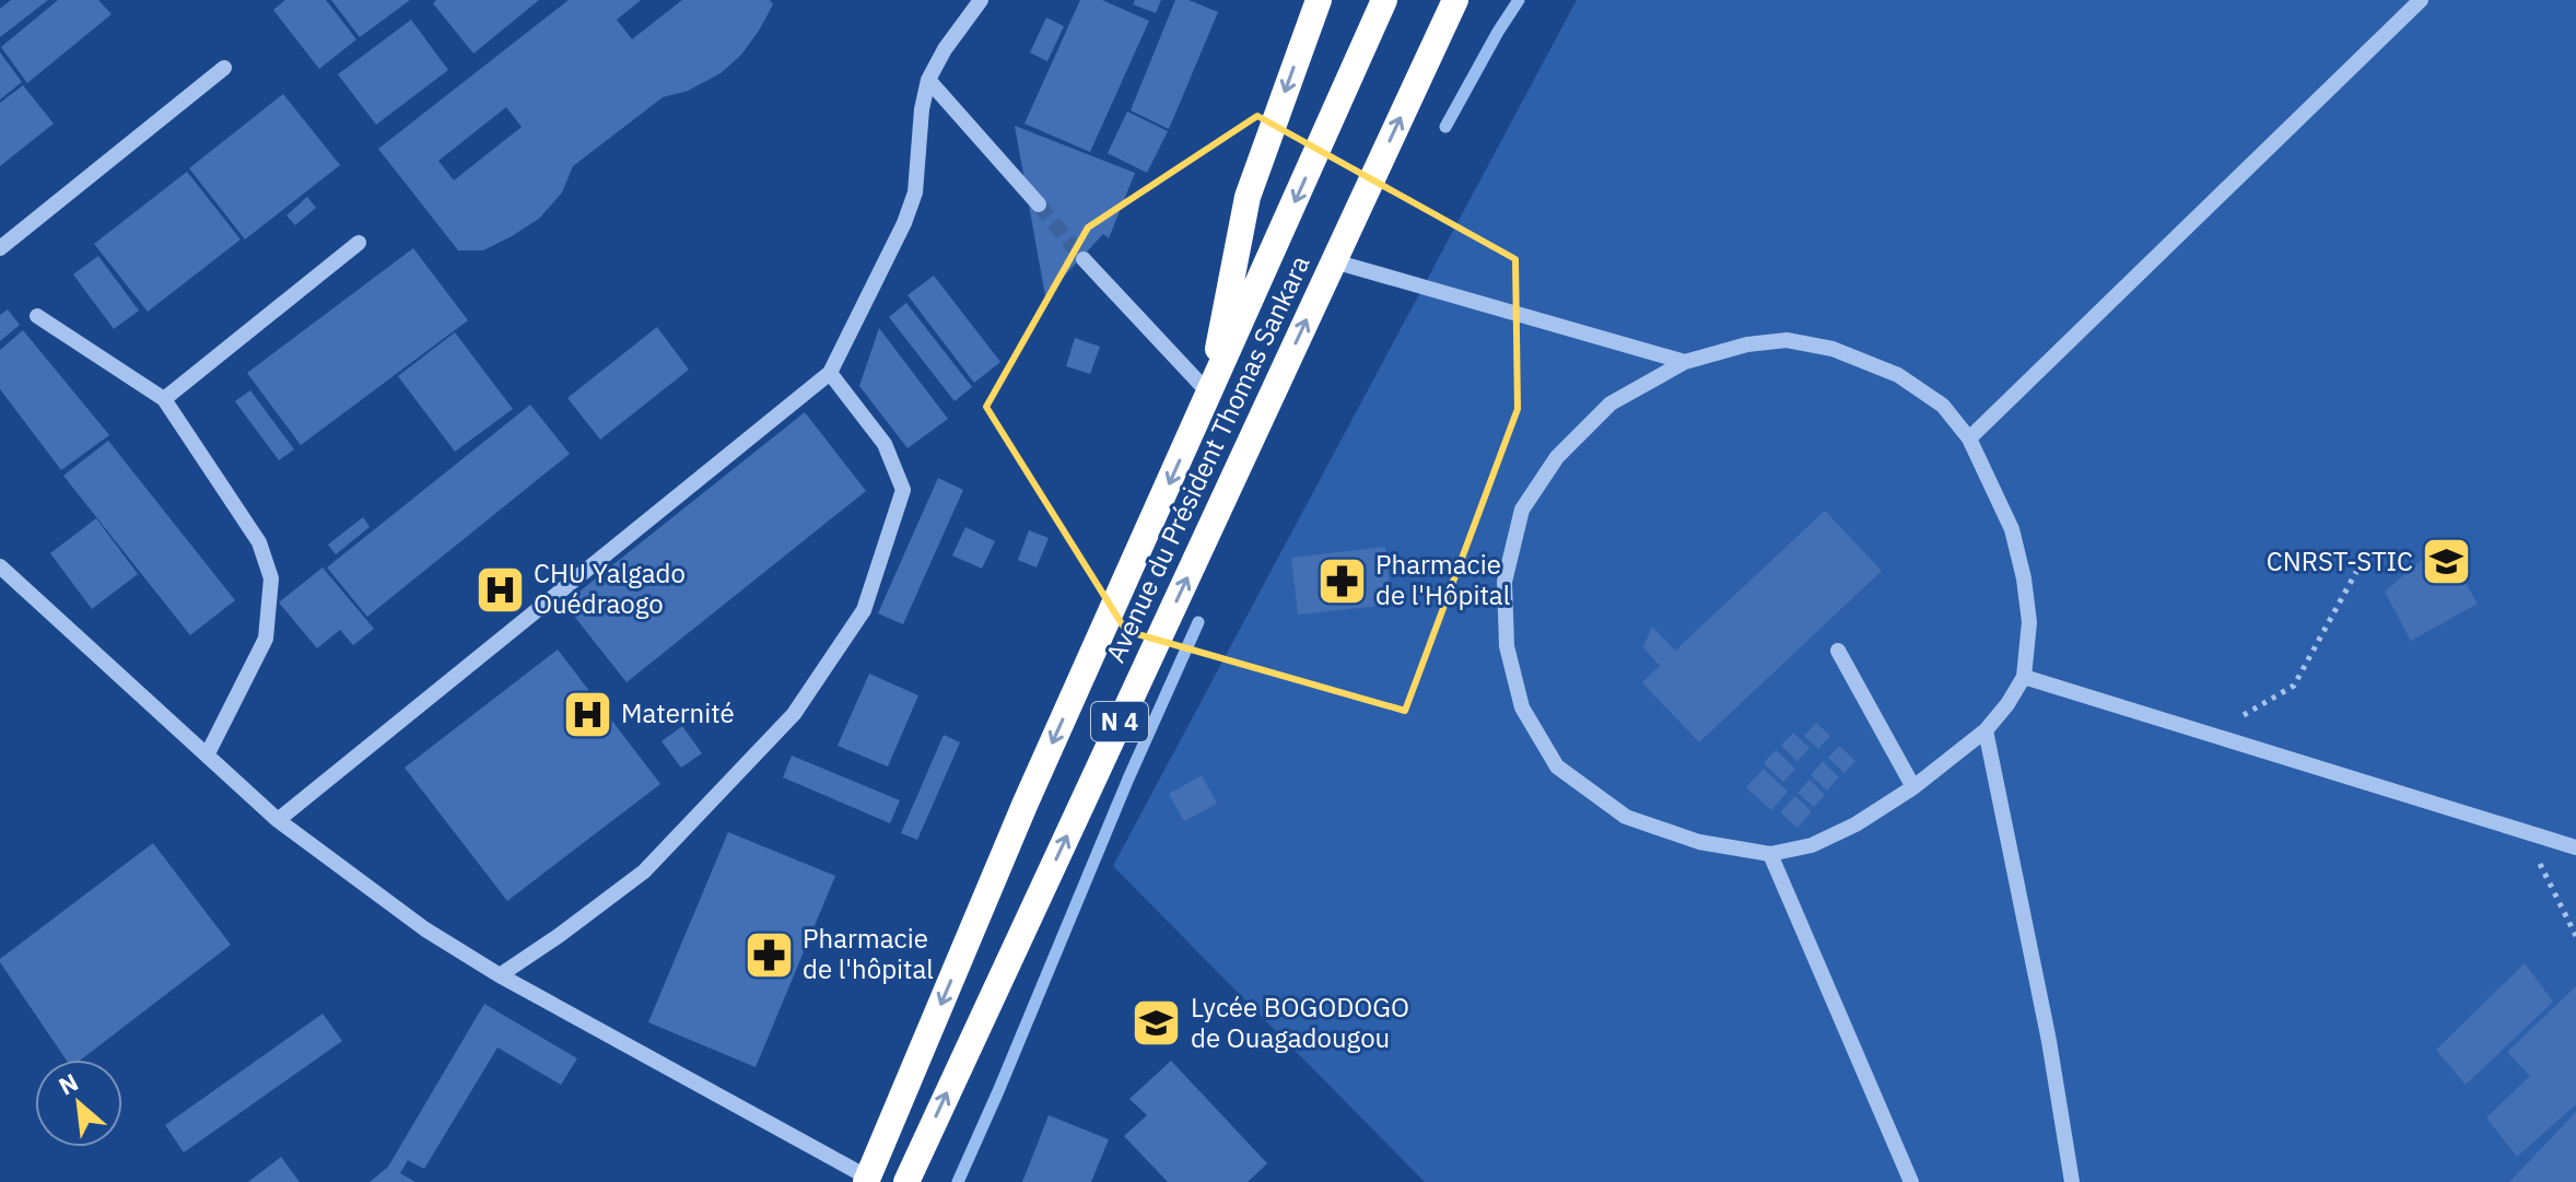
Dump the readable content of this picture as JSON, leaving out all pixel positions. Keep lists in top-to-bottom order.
{
  "streets": {
    "highway": ["Avenue du Président Thomas Sankara", "N 4"]
  },
  "places": {
    "school or university": ["CNRST-STIC", "Lycée BOGODOGO de Ouagadougou"],
    "pharmacy": ["Pharmacie de l'Hôpital", "Pharmacie de l'hôpital"],
    "hospital": ["CHU Yalgado Ouédraogo", "Maternité"]
  },
  "north": "top left"
}
